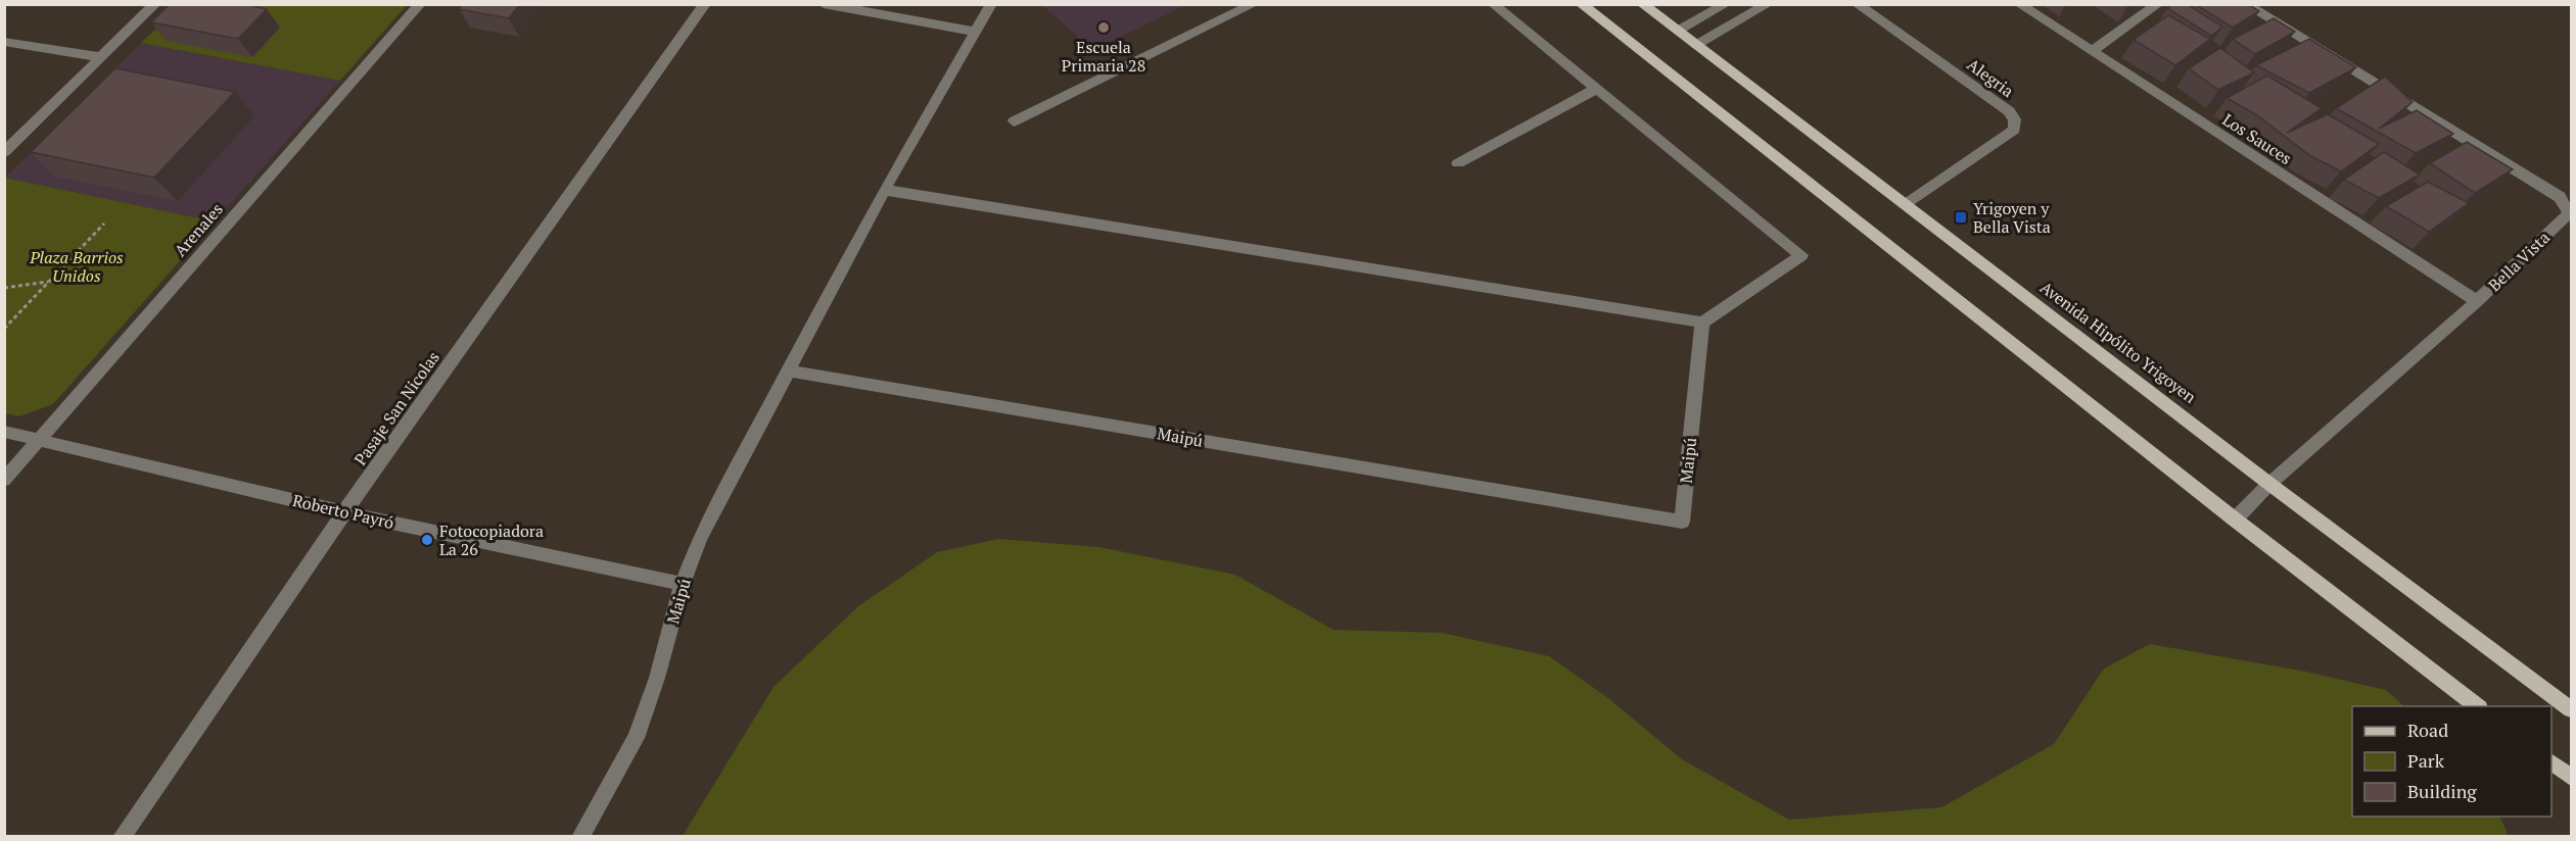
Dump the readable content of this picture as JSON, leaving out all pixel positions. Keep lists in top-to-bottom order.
{
  "streets": {
    "main road": ["Avenida Hipólito Yrigoyen"],
    "street": [
      "Alegria",
      "Los Sauces",
      "Arenales",
      "Bella Vista",
      "Pasaje San Nicolas",
      "Maipú",
      "Roberto Payró"
    ]
  },
  "crossings": [
    ["Alegria", "Avenida Hipólito Yrigoyen"],
    ["Los Sauces", "Bella Vista"],
    ["Arenales", "Roberto Payró"],
    ["Bella Vista", "Avenida Hipólito Yrigoyen"],
    ["Pasaje San Nicolas", "Roberto Payró"],
    ["Maipú", "Roberto Payró"]
  ],
  "parks": ["Plaza Barrios Unidos"],
  "places": {
    "other": ["Escuela Primaria 28", "Fotocopiadora La 26"],
    "transit": ["Yrigoyen y Bella Vista"]
  },
  "legend": ["Road", "Park", "Building"]
}
